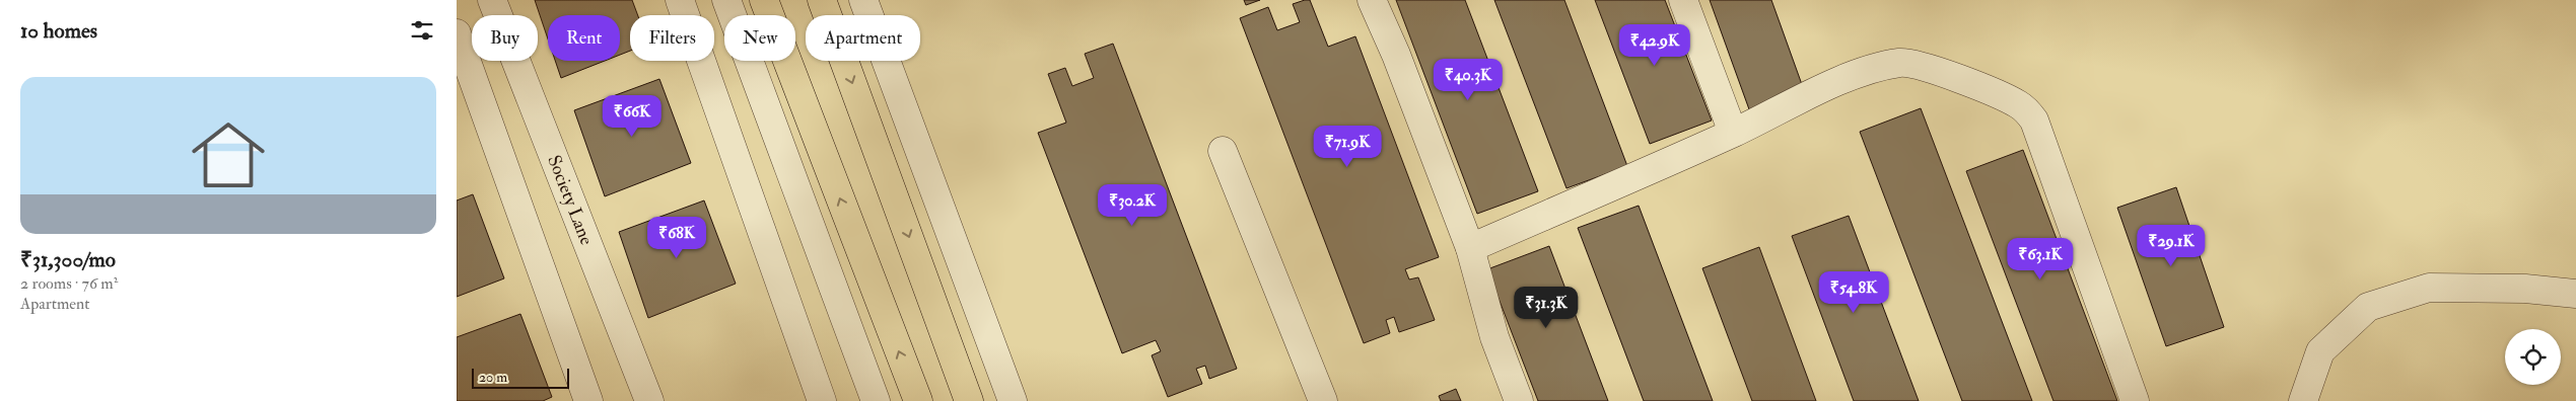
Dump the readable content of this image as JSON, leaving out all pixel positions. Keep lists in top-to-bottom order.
{
  "streets": {
    "street": ["Society Lane"]
  },
  "scale_bar": "20 m",
  "page": {
    "heading": "10 homes",
    "chip": [
      "Buy",
      "Rent",
      "Filters",
      "New",
      "Apartment"
    ],
    "price": [
      "₹42.9K",
      "₹40.3K",
      "₹66K",
      "₹71.9K",
      "₹30.2K",
      "₹68K",
      "₹29.1K",
      "₹63.1K",
      "₹54.8K",
      "₹31.3K"
    ],
    "list": [
      {
        "name": "₹31,300/mo",
        "note": "2 rooms · 76 m² · Apartment"
      }
    ],
    "scale": "20 m"
  }
}
